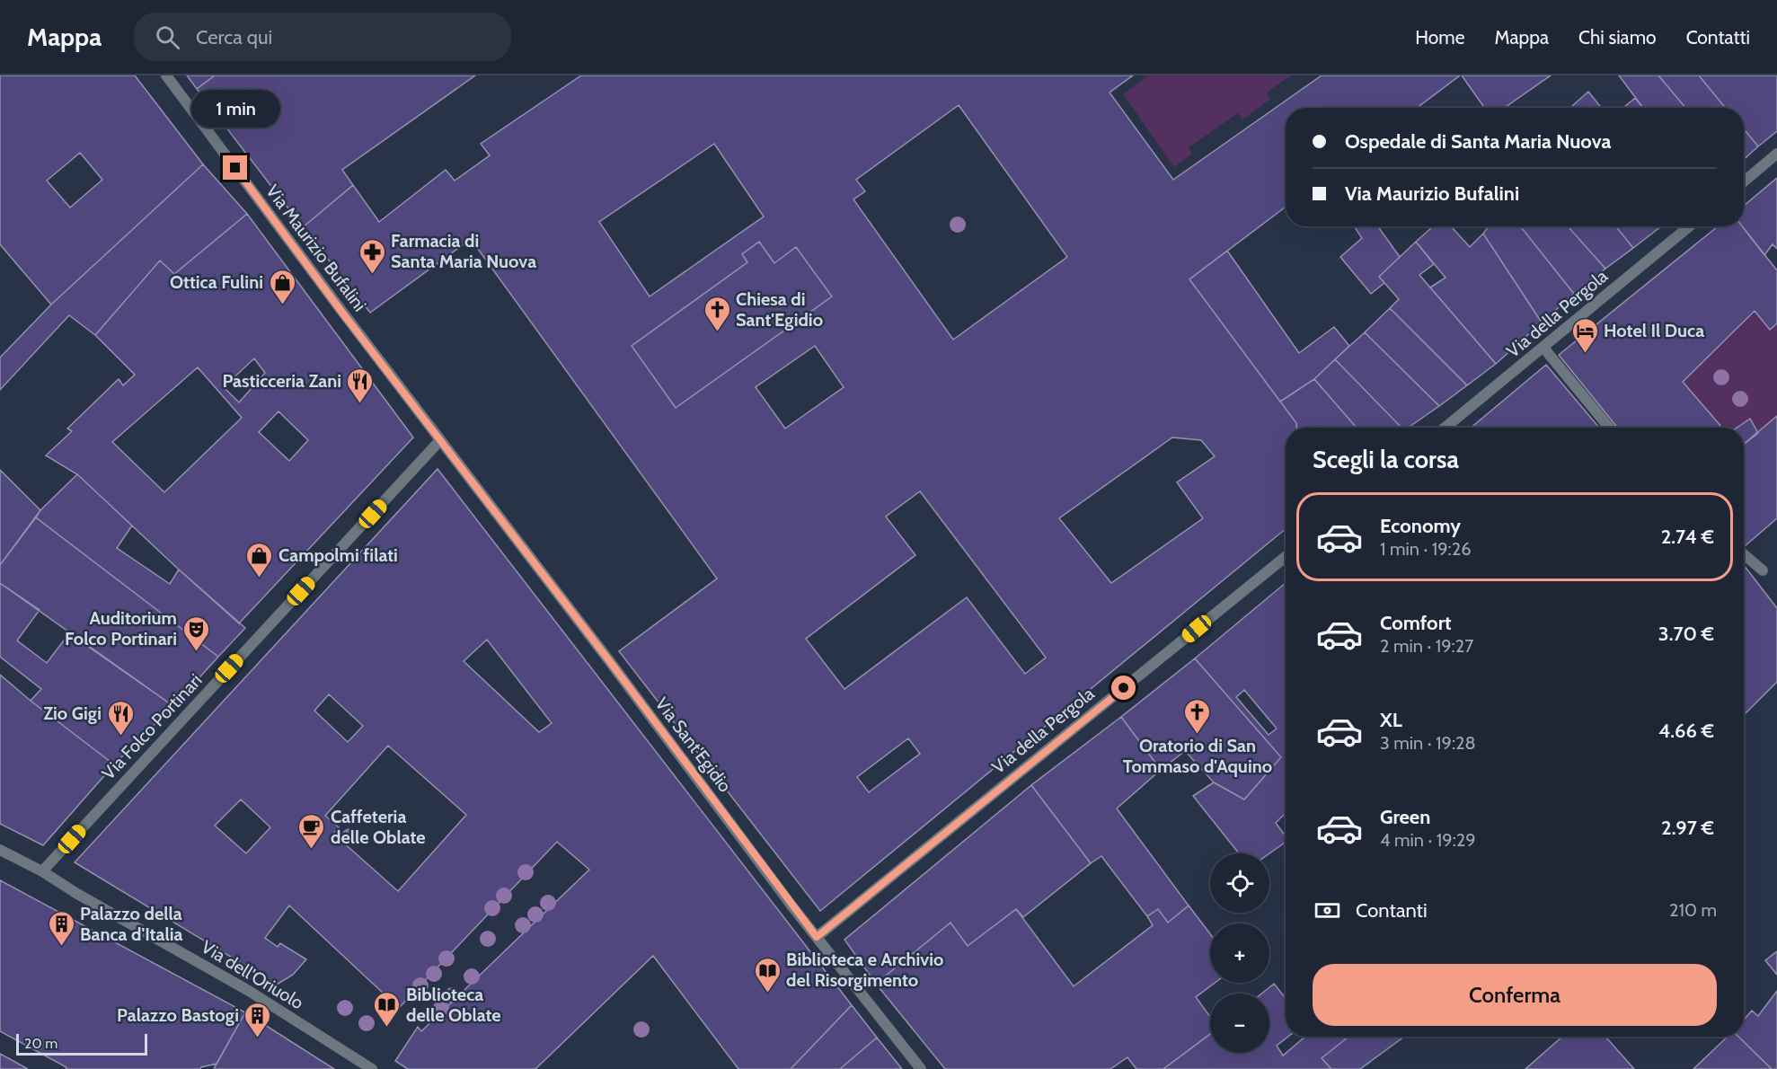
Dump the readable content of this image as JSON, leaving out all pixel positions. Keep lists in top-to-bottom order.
{
  "streets": {
    "street": [
      "Via Maurizio Bufalini",
      "Via della Pergola",
      "Via Folco Portinari",
      "Via Sant'Egidio",
      "Via dell'Oriuolo"
    ]
  },
  "crossings": [
    ["Via Maurizio Bufalini", "Via Folco Portinari"],
    ["Via Maurizio Bufalini", "Via Sant'Egidio"],
    ["Via della Pergola", "Via Sant'Egidio"],
    ["Via Folco Portinari", "Via Sant'Egidio"],
    ["Via Folco Portinari", "Via dell'Oriuolo"]
  ],
  "places": {
    "pharmacy": ["Farmacia di Santa Maria Nuova"],
    "shop": ["Ottica Fulini", "Campolmi filati"],
    "church": ["Chiesa di Sant'Egidio", "Oratorio di San Tommaso d'Aquino"],
    "hotel": ["Hotel Il Duca"],
    "restaurant": ["Pasticceria Zani", "Zio Gigi"],
    "theatre": ["Auditorium Folco Portinari"],
    "cafe": ["Caffeteria delle Oblate"],
    "building": ["Palazzo della Banca d'Italia", "Palazzo Bastogi"],
    "library": ["Biblioteca e Archivio del Risorgimento", "Biblioteca delle Oblate"]
  },
  "scale_bar": "20 m",
  "page": {
    "header": "Mappa",
    "search": "Cerca qui",
    "nav": [
      "Home",
      "Mappa",
      "Chi siamo",
      "Contatti"
    ],
    "bubble": "1 min",
    "banner": ["Ospedale di Santa Maria Nuova", "Via Maurizio Bufalini"],
    "heading": "Scegli la corsa",
    "list": [
      {
        "name": "Economy",
        "note": "1 min · 19:26",
        "value": "2.74 €"
      },
      {
        "name": "Comfort",
        "note": "2 min · 19:27",
        "value": "3.70 €"
      },
      {
        "name": "XL",
        "note": "3 min · 19:28",
        "value": "4.66 €"
      },
      {
        "name": "Green",
        "note": "4 min · 19:29",
        "value": "2.97 €"
      }
    ],
    "map_buttons": ["+", "−"],
    "pay": ["Contanti", "210 m"],
    "buttons": "Conferma",
    "scale": "20 m"
  }
}
